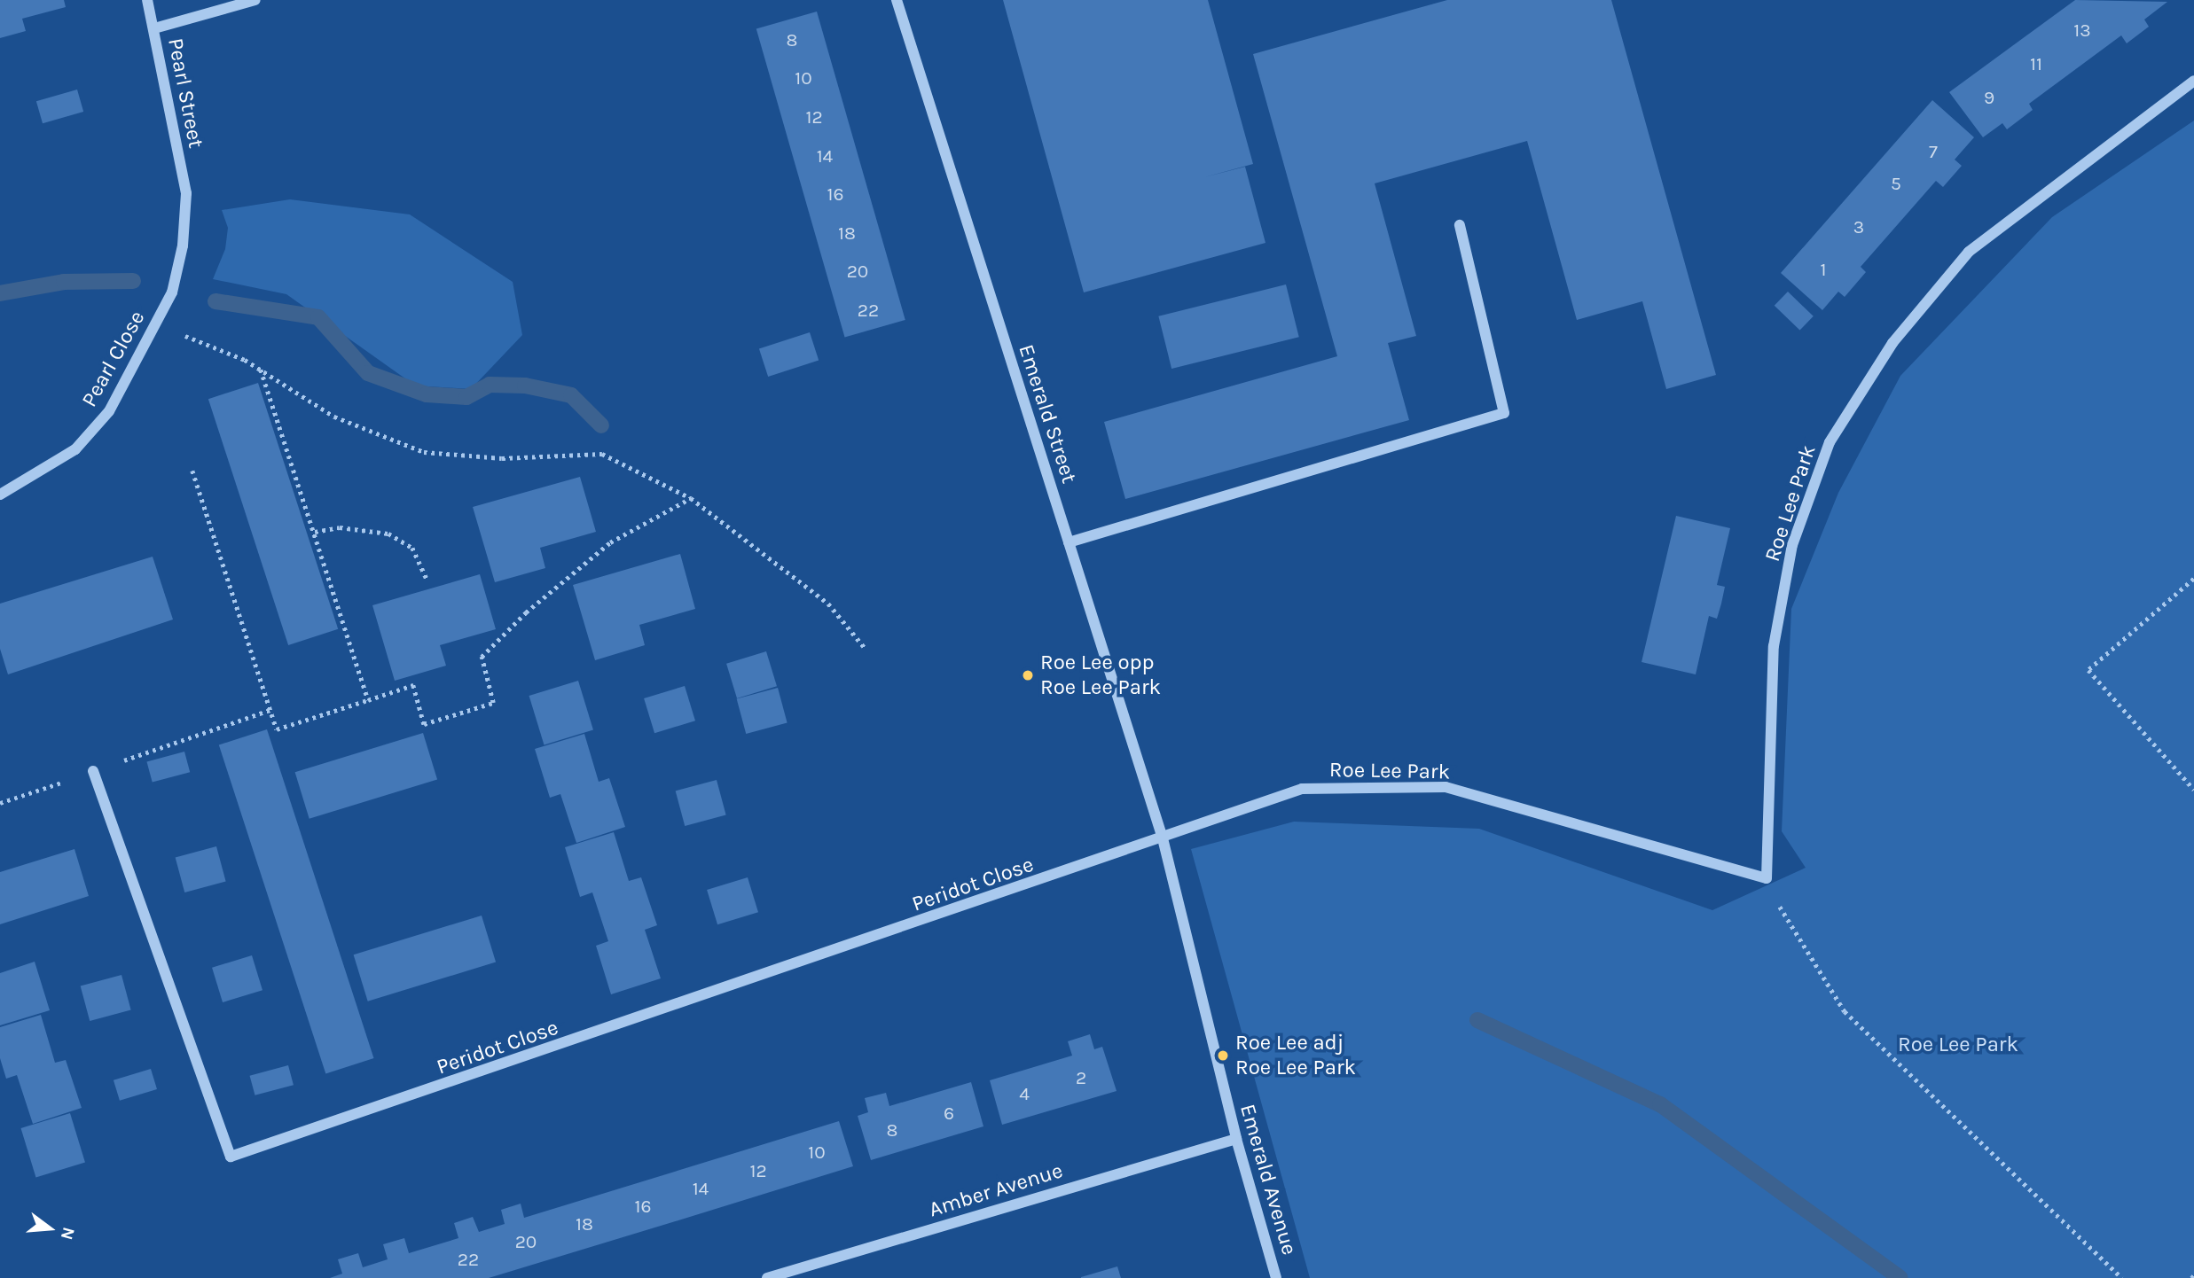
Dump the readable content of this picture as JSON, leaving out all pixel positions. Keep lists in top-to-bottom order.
{
  "streets": {
    "street": [
      "Pearl Street",
      "Pearl Close",
      "Emerald Street",
      "Roe Lee Park",
      "Peridot Close",
      "Emerald Avenue",
      "Amber Avenue"
    ]
  },
  "crossings": [
    ["Pearl Street", "Pearl Close"],
    ["Emerald Street", "Roe Lee Park"],
    ["Emerald Street", "Peridot Close"],
    ["Emerald Street", "Emerald Avenue"],
    ["Roe Lee Park", "Peridot Close"],
    ["Roe Lee Park", "Emerald Avenue"],
    ["Peridot Close", "Emerald Avenue"],
    ["Emerald Avenue", "Amber Avenue"]
  ],
  "parks": ["Roe Lee Park"],
  "places": ["Roe Lee opp Roe Lee Park", "Roe Lee adj Roe Lee Park"],
  "house_numbers": [
    "13",
    "8",
    "11",
    "10",
    "9",
    "12",
    "7",
    "14",
    "5",
    "16",
    "3",
    "18",
    "1",
    "20",
    "22",
    "2",
    "4",
    "6",
    "8",
    "10",
    "12",
    "14",
    "16",
    "18",
    "20",
    "22"
  ],
  "north": "right"
}
